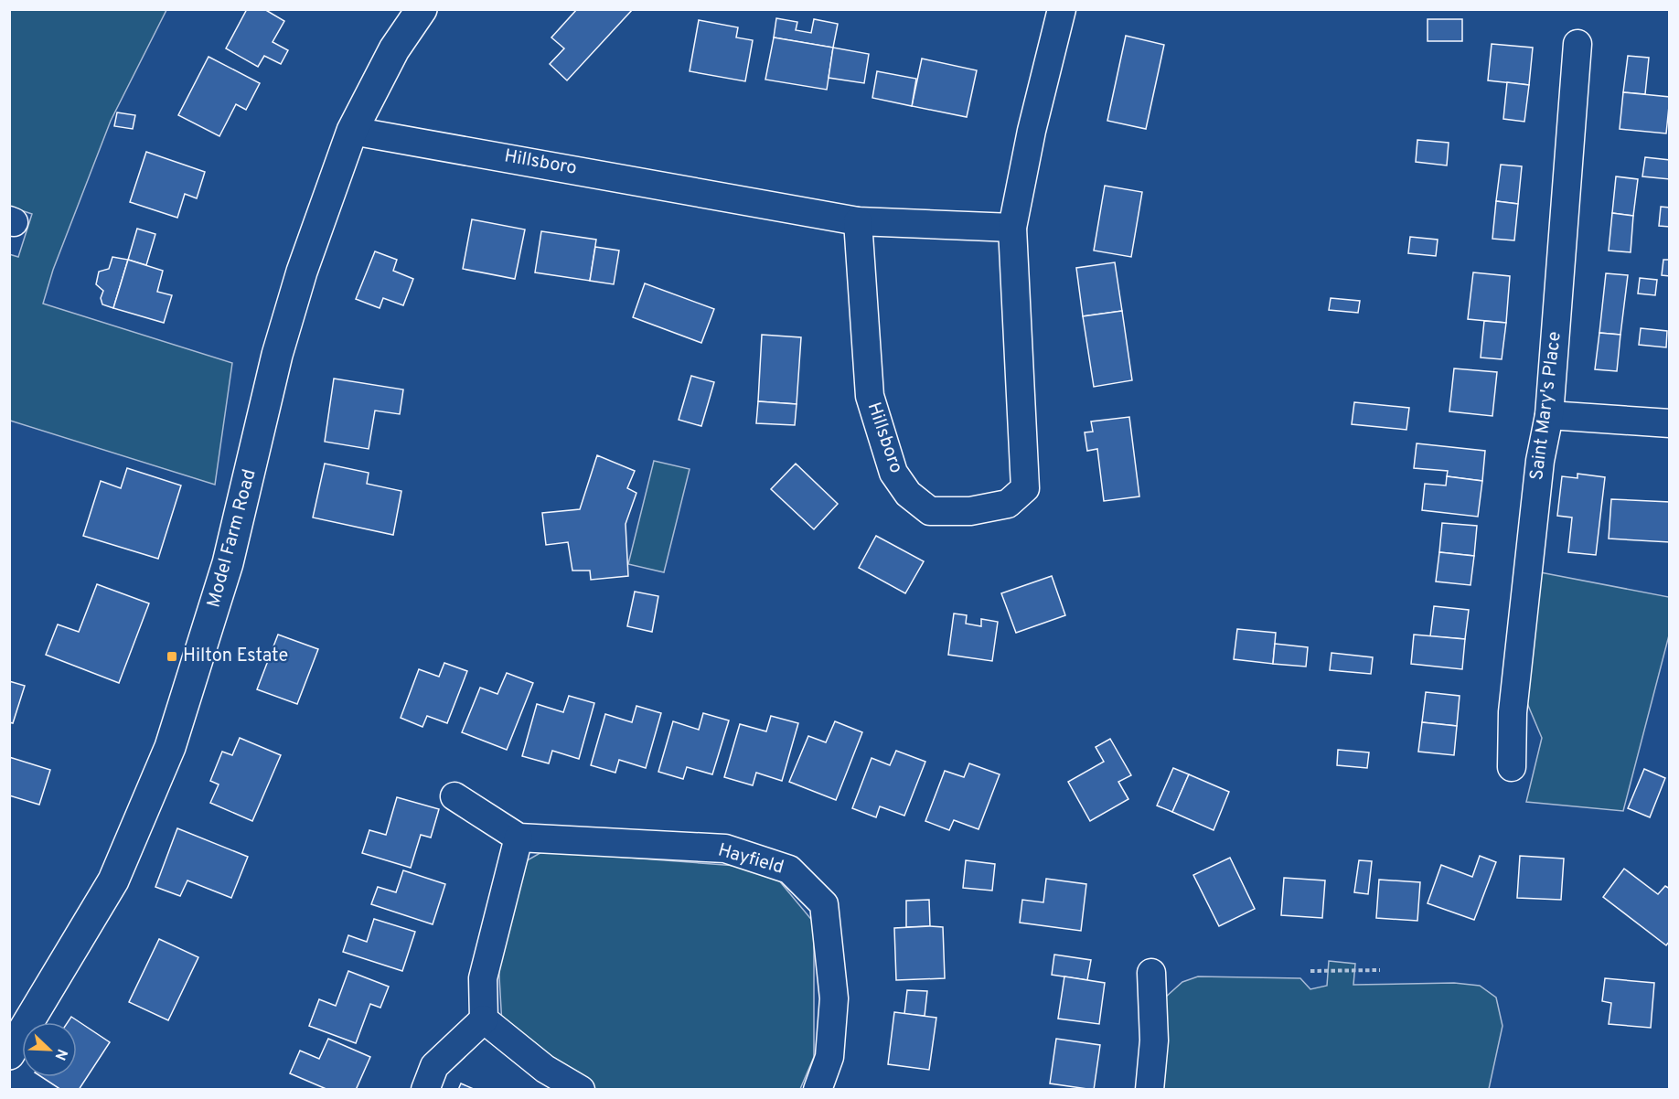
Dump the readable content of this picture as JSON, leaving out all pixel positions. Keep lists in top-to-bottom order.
{
  "streets": {
    "main road": ["Model Farm Road"],
    "street": ["Hillsboro", "Saint Mary's Place", "Hayfield"]
  },
  "crossings": [
    ["Hillsboro", "Model Farm Road"]
  ],
  "places": {
    "transit": ["Hilton Estate"]
  },
  "north": "bottom right"
}
